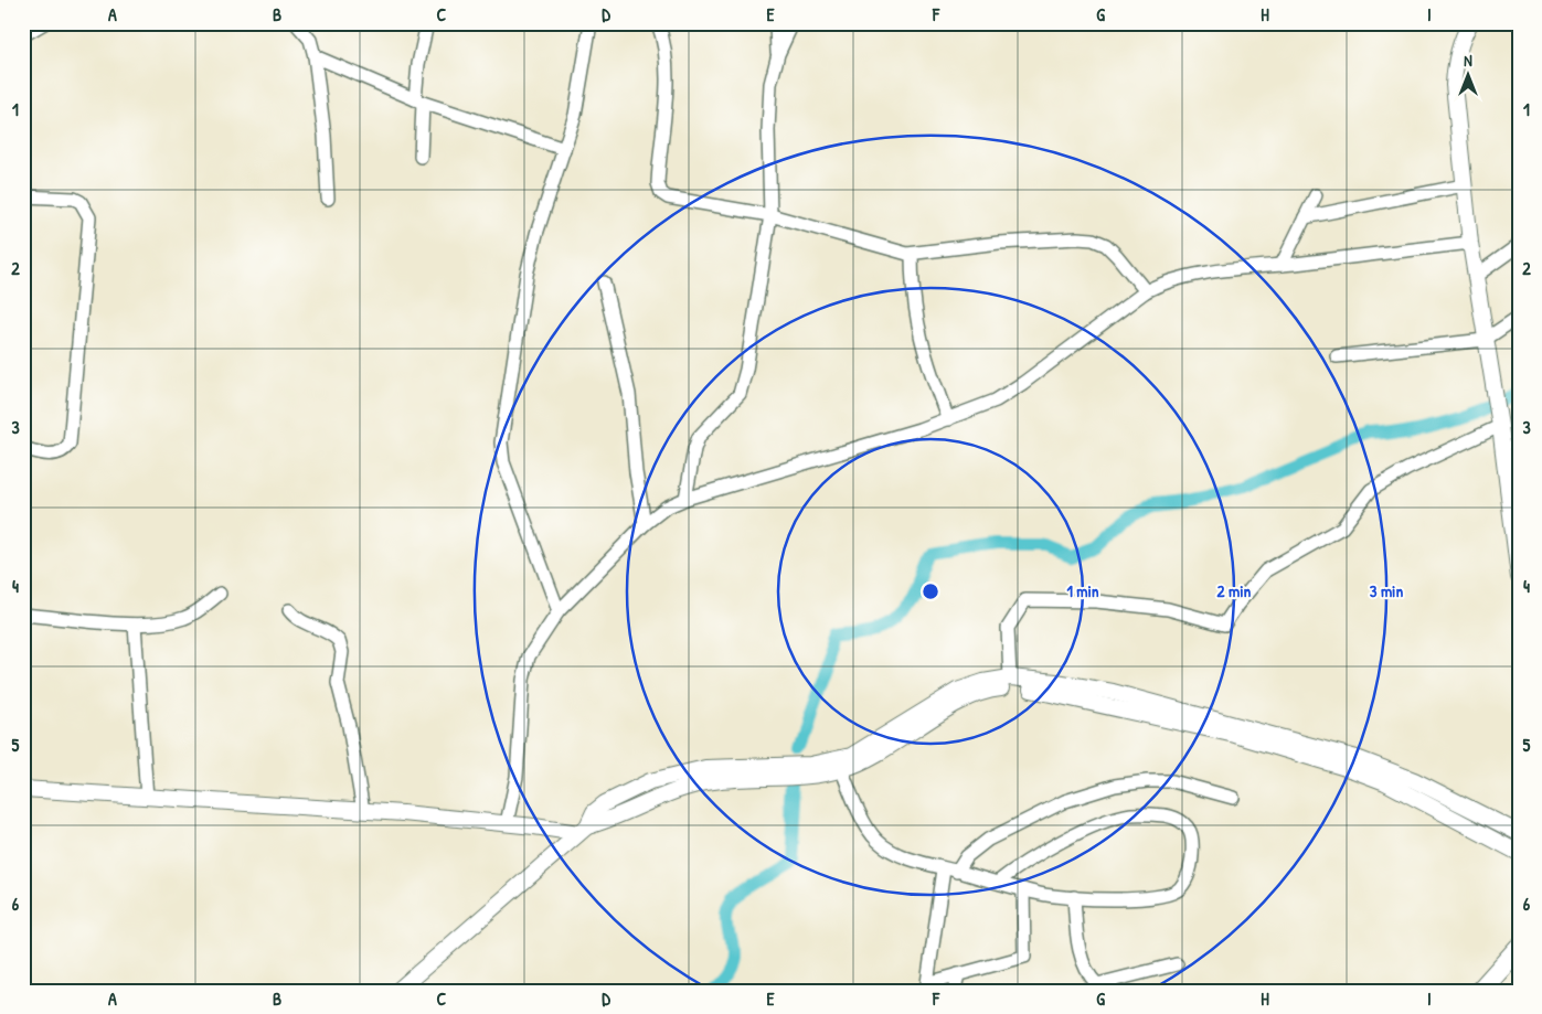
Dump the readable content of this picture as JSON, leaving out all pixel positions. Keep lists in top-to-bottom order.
{
  "north": "top",
  "grid": {
    "columns": [
      "A",
      "B",
      "C",
      "D",
      "E",
      "F",
      "G",
      "H",
      "I"
    ],
    "rows": [
      "1",
      "2",
      "3",
      "4",
      "5",
      "6"
    ]
  },
  "rings": ["1 min", "2 min", "3 min"]
}
